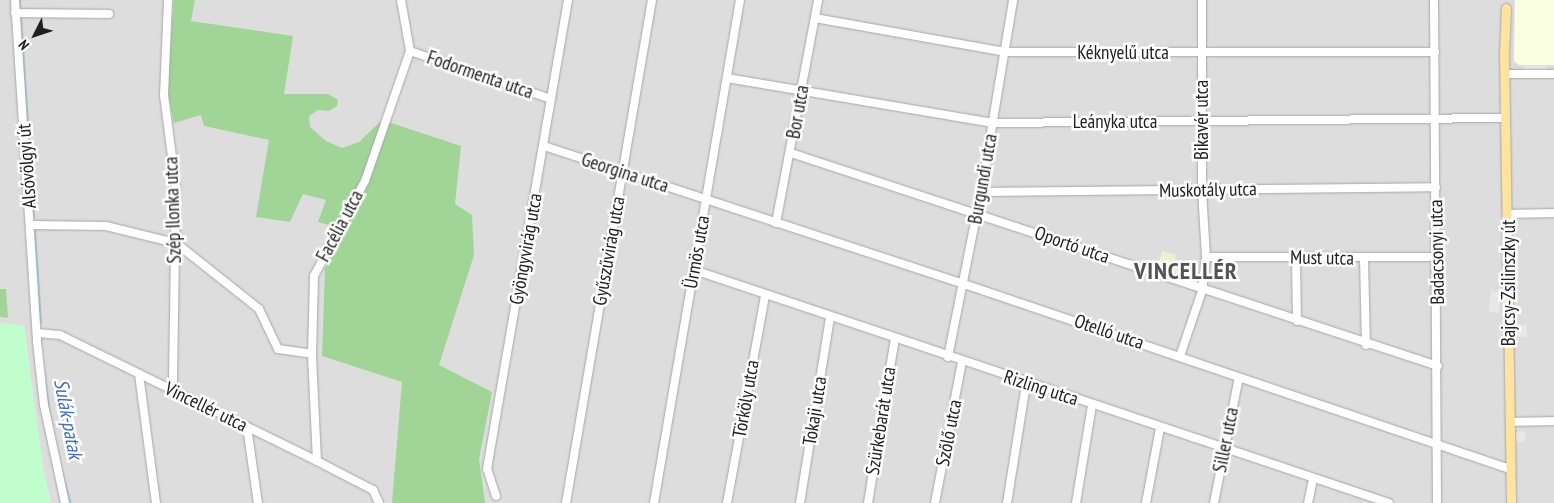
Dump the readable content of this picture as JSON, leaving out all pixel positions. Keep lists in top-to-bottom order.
{
  "streets": {
    "main road": ["Bajcsy-Zsilinszky út"],
    "street": [
      "Kéknyelű utca",
      "Fodormenta utca",
      "Bor utca",
      "Bikavér utca",
      "Leányka utca",
      "Alsóvölgyi út",
      "Georgina utca",
      "Burgundi utca",
      "Muskotály utca",
      "Szép Ilonka utca",
      "Facélia utca",
      "Oportó utca",
      "Gyöngyvirág utca",
      "Gyűszűvirág utca",
      "Ürmös utca",
      "Badacsonyi utca",
      "Must utca",
      "Otelló utca",
      "Rizling utca",
      "Törköly utca",
      "Vincellér utca",
      "Tokaji utca",
      "Szürkebarát utca",
      "Szőlő utca",
      "Siller utca"
    ]
  },
  "crossings": [
    ["Kéknyelű utca", "Bor utca"],
    ["Kéknyelű utca", "Bikavér utca"],
    ["Kéknyelű utca", "Burgundi utca"],
    ["Kéknyelű utca", "Badacsonyi utca"],
    ["Fodormenta utca", "Facélia utca"],
    ["Fodormenta utca", "Gyöngyvirág utca"],
    ["Bor utca", "Leányka utca"],
    ["Bor utca", "Oportó utca"],
    ["Bor utca", "Otelló utca"],
    ["Bikavér utca", "Leányka utca"],
    ["Bikavér utca", "Muskotály utca"],
    ["Bikavér utca", "Oportó utca"],
    ["Bikavér utca", "Must utca"],
    ["Bikavér utca", "Otelló utca"],
    ["Leányka utca", "Burgundi utca"],
    ["Leányka utca", "Ürmös utca"],
    ["Leányka utca", "Badacsonyi utca"],
    ["Leányka utca", "Bajcsy-Zsilinszky út"],
    ["Alsóvölgyi út", "Vincellér utca"],
    ["Georgina utca", "Gyöngyvirág utca"],
    ["Georgina utca", "Gyűszűvirág utca"],
    ["Georgina utca", "Ürmös utca"],
    ["Georgina utca", "Otelló utca"],
    ["Burgundi utca", "Muskotály utca"],
    ["Burgundi utca", "Oportó utca"],
    ["Burgundi utca", "Otelló utca"],
    ["Burgundi utca", "Rizling utca"],
    ["Muskotály utca", "Badacsonyi utca"],
    ["Szép Ilonka utca", "Vincellér utca"],
    ["Facélia utca", "Vincellér utca"],
    ["Oportó utca", "Badacsonyi utca"],
    ["Ürmös utca", "Otelló utca"],
    ["Ürmös utca", "Rizling utca"],
    ["Badacsonyi utca", "Must utca"],
    ["Badacsonyi utca", "Otelló utca"],
    ["Bajcsy-Zsilinszky út", "Otelló utca"],
    ["Otelló utca", "Siller utca"],
    ["Rizling utca", "Törköly utca"],
    ["Rizling utca", "Tokaji utca"],
    ["Rizling utca", "Szürkebarát utca"],
    ["Rizling utca", "Szőlő utca"],
    ["Rizling utca", "Siller utca"]
  ],
  "districts": ["VINCELLÉR"],
  "water": ["Sulák-patak"],
  "north": "bottom left"
}
